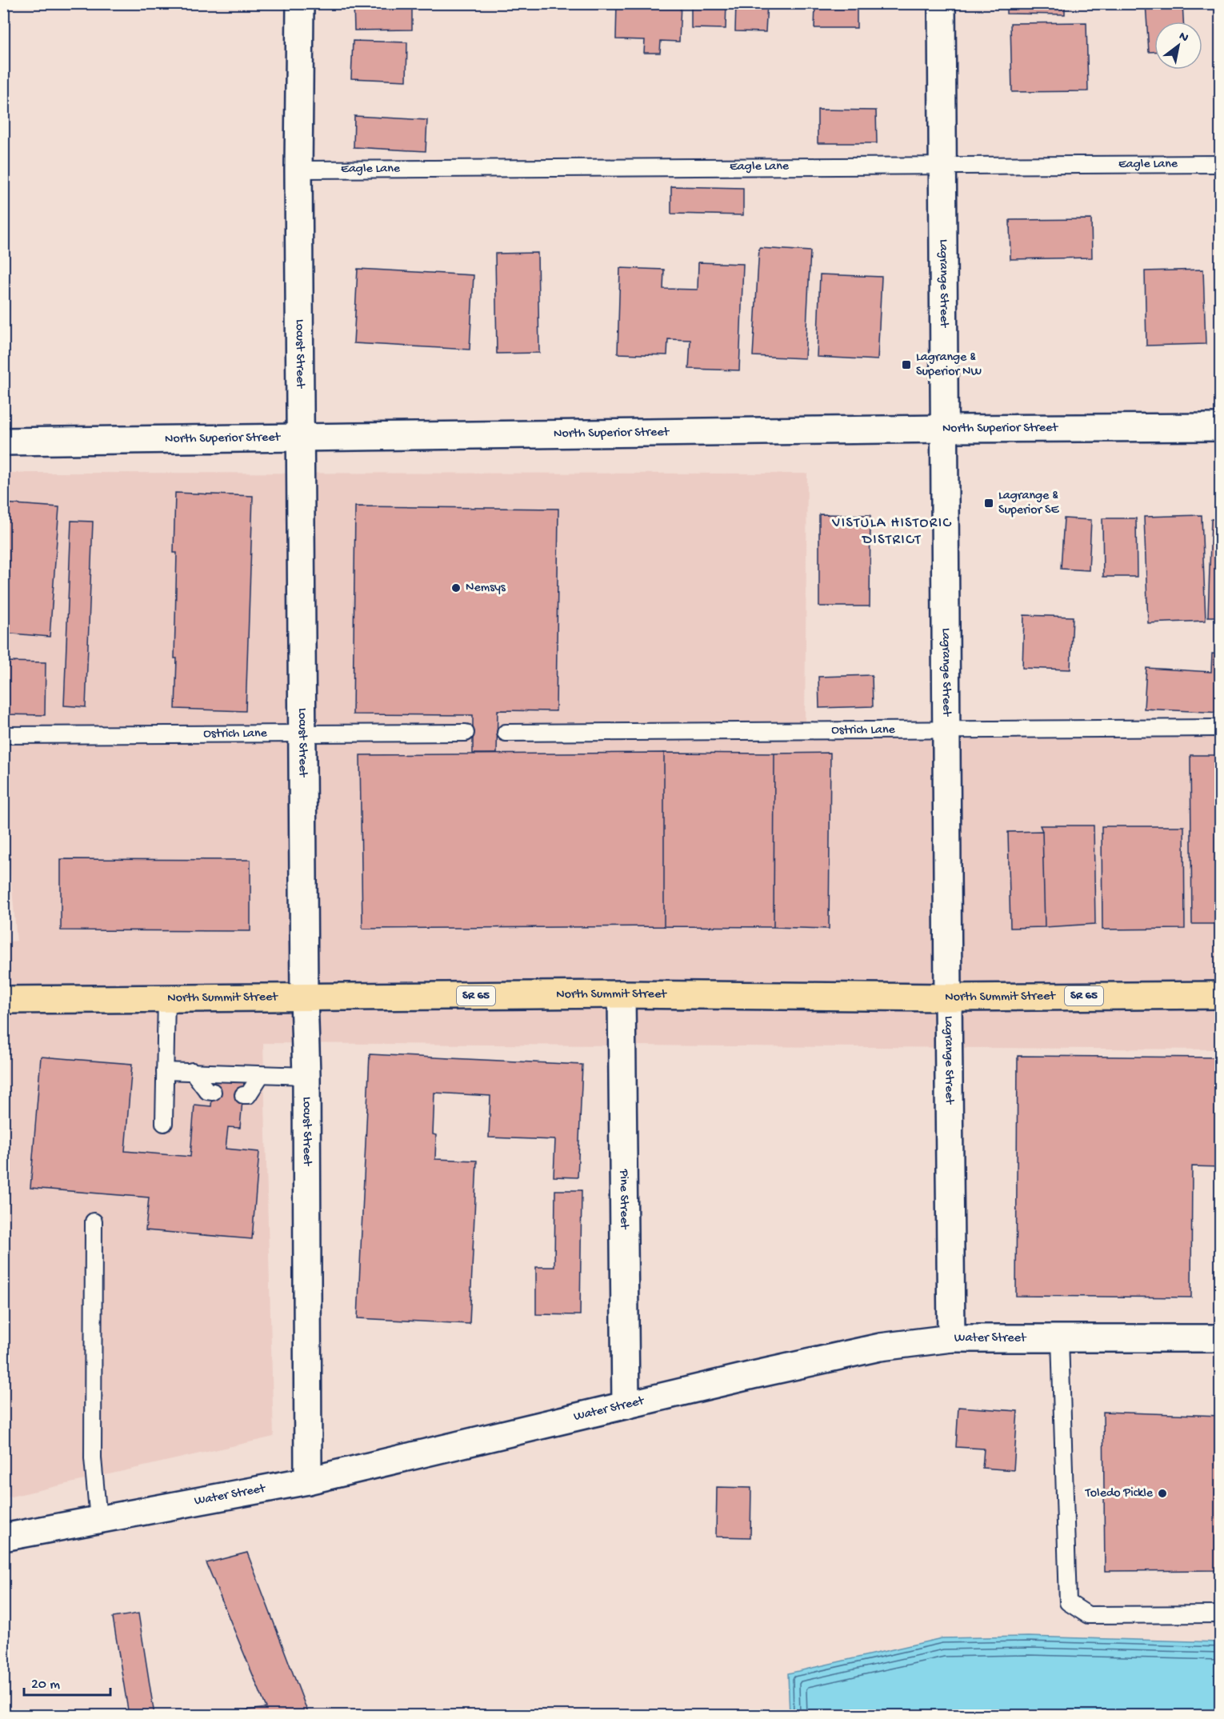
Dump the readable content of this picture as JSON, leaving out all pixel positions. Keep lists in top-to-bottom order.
{
  "streets": {
    "main road": ["North Summit Street", "SR 65"],
    "street": [
      "Lagrange Street",
      "Locust Street",
      "North Superior Street",
      "Pine Street",
      "Water Street"
    ],
    "lane": ["Eagle Lane", "Ostrich Lane"]
  },
  "crossings": [
    ["Eagle Lane", "Lagrange Street"],
    ["Eagle Lane", "Locust Street"],
    ["Lagrange Street", "North Superior Street"],
    ["Lagrange Street", "Ostrich Lane"],
    ["Lagrange Street", "North Summit Street"],
    ["Lagrange Street", "Water Street"],
    ["Locust Street", "North Superior Street"],
    ["Locust Street", "Ostrich Lane"],
    ["Locust Street", "North Summit Street"],
    ["Locust Street", "Water Street"],
    ["North Summit Street", "Pine Street"],
    ["Pine Street", "Water Street"]
  ],
  "districts": ["VISTULA HISTORIC DISTRICT"],
  "places": {
    "transit": ["Lagrange & Superior NW", "Lagrange & Superior SE"],
    "other": ["Nemsys", "Toledo Pickle"]
  },
  "scale_bar": "20 m",
  "north": "top right"
}
